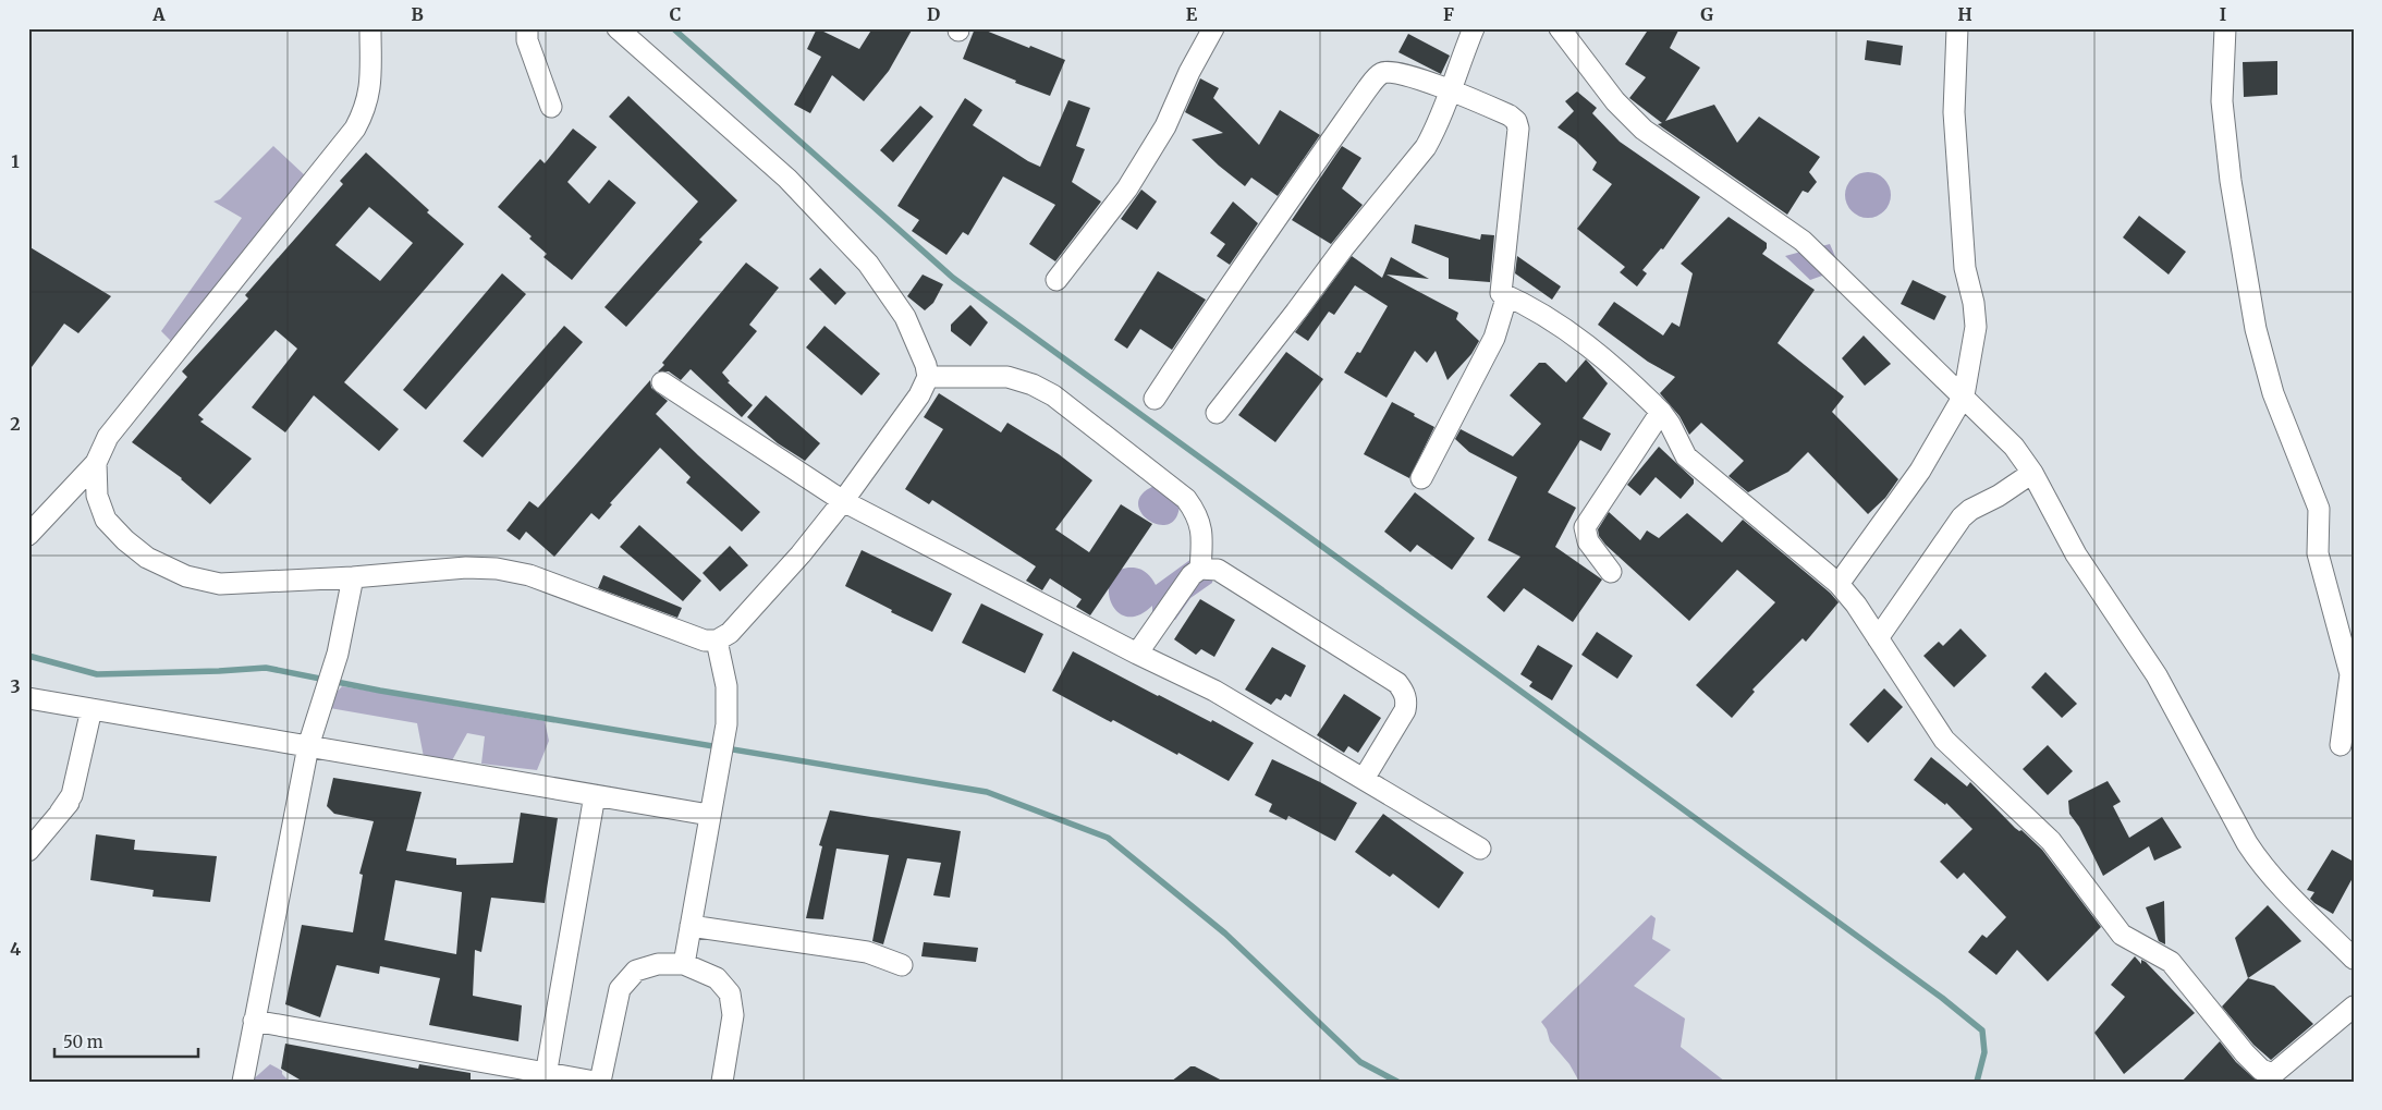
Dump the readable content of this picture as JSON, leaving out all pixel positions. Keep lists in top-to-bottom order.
{
  "scale_bar": "50 m",
  "grid": {
    "columns": [
      "A",
      "B",
      "C",
      "D",
      "E",
      "F",
      "G",
      "H",
      "I"
    ],
    "rows": [
      "1",
      "2",
      "3",
      "4"
    ]
  }
}
